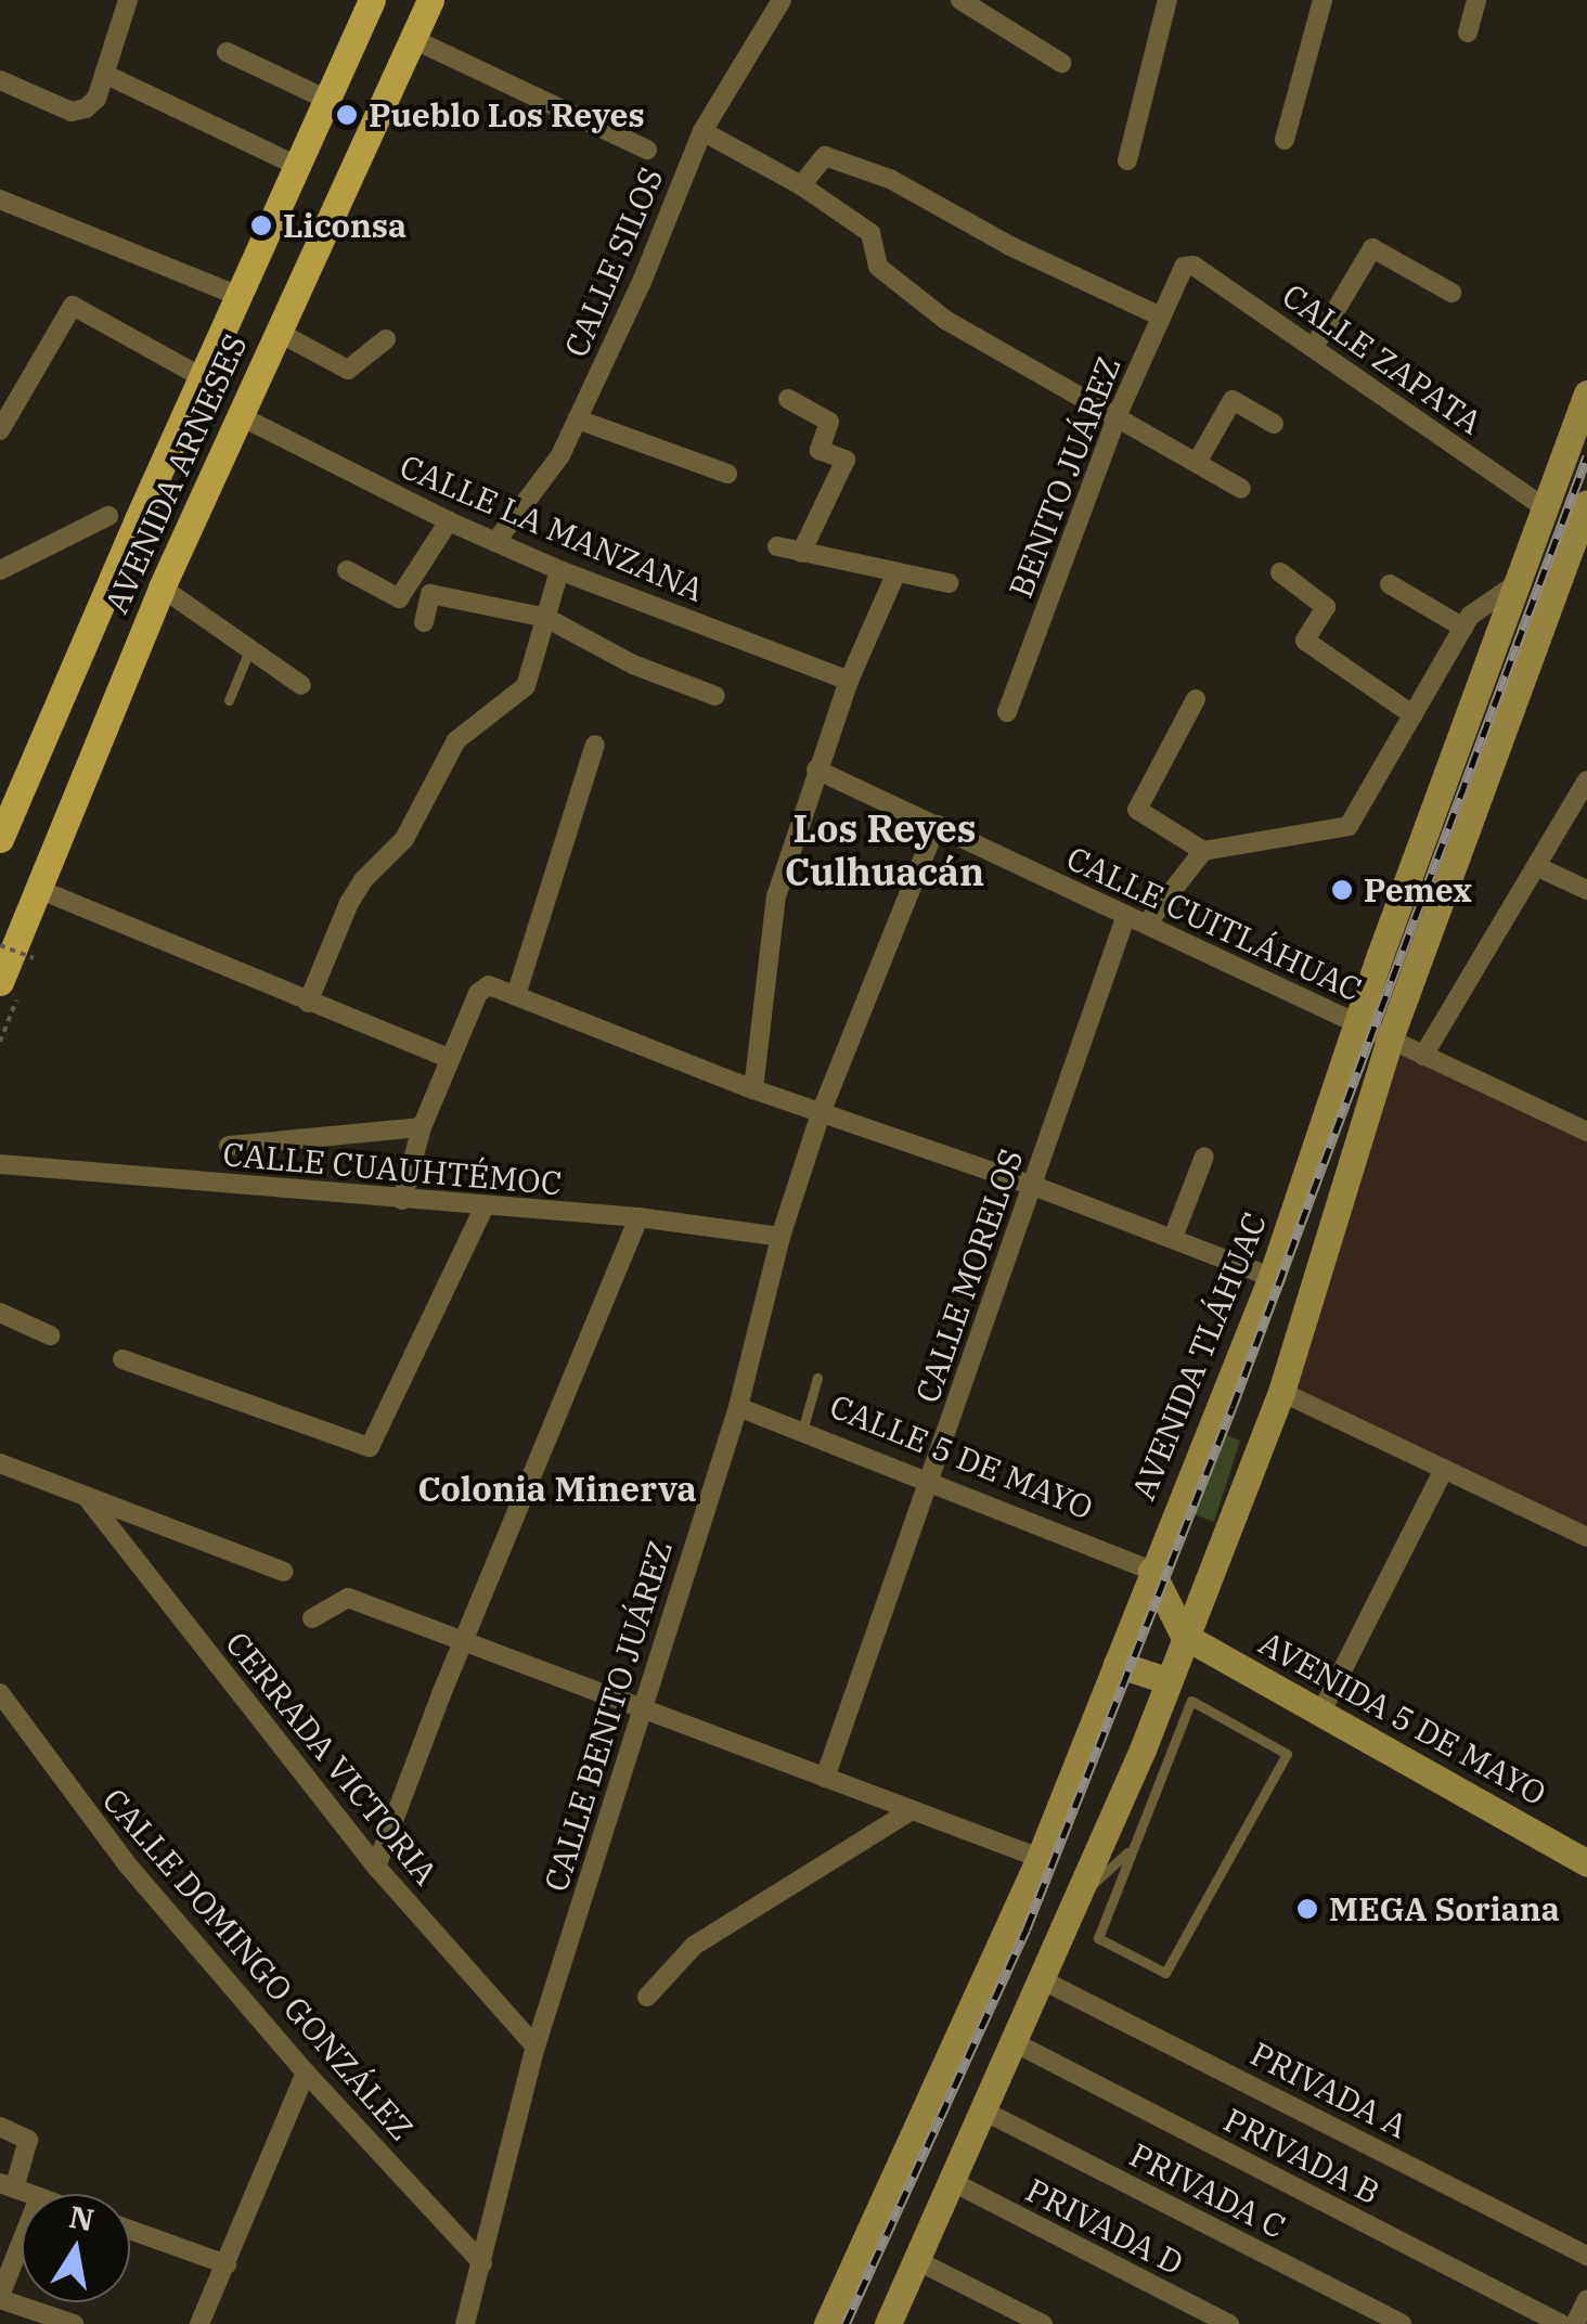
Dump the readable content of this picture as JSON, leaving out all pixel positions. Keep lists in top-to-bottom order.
{
  "streets": {
    "main road": ["AVENIDA ARNESES", "AVENIDA TLÁHUAC", "AVENIDA 5 DE MAYO"],
    "street": [
      "CALLE SILOS",
      "CALLE ZAPATA",
      "BENITO JUÁREZ",
      "CALLE LA MANZANA",
      "CALLE CUITLÁHUAC",
      "CALLE CUAUHTÉMOC",
      "CALLE MORELOS",
      "CALLE 5 DE MAYO",
      "CALLE BENITO JUÁREZ",
      "CERRADA VICTORIA",
      "CALLE DOMINGO GONZÁLEZ",
      "PRIVADA A",
      "PRIVADA B",
      "PRIVADA C",
      "PRIVADA D"
    ]
  },
  "crossings": [
    ["CALLE SILOS", "CALLE LA MANZANA"],
    ["CALLE ZAPATA", "BENITO JUÁREZ"],
    ["CALLE ZAPATA", "AVENIDA TLÁHUAC"],
    ["AVENIDA ARNESES", "CALLE LA MANZANA"],
    ["CALLE CUITLÁHUAC", "CALLE MORELOS"],
    ["CALLE CUITLÁHUAC", "AVENIDA TLÁHUAC"],
    ["CALLE CUITLÁHUAC", "CALLE BENITO JUÁREZ"],
    ["CALLE CUAUHTÉMOC", "CALLE BENITO JUÁREZ"],
    ["CALLE MORELOS", "CALLE 5 DE MAYO"],
    ["AVENIDA TLÁHUAC", "CALLE 5 DE MAYO"],
    ["CALLE 5 DE MAYO", "CALLE BENITO JUÁREZ"],
    ["CALLE BENITO JUÁREZ", "CERRADA VICTORIA"],
    ["CALLE BENITO JUÁREZ", "CALLE DOMINGO GONZÁLEZ"]
  ],
  "districts": ["Los Reyes Culhuacán", "Colonia Minerva"],
  "places": [
    "Pueblo Los Reyes",
    "Liconsa",
    "Pemex",
    "MEGA Soriana"
  ],
  "north": "top"
}
